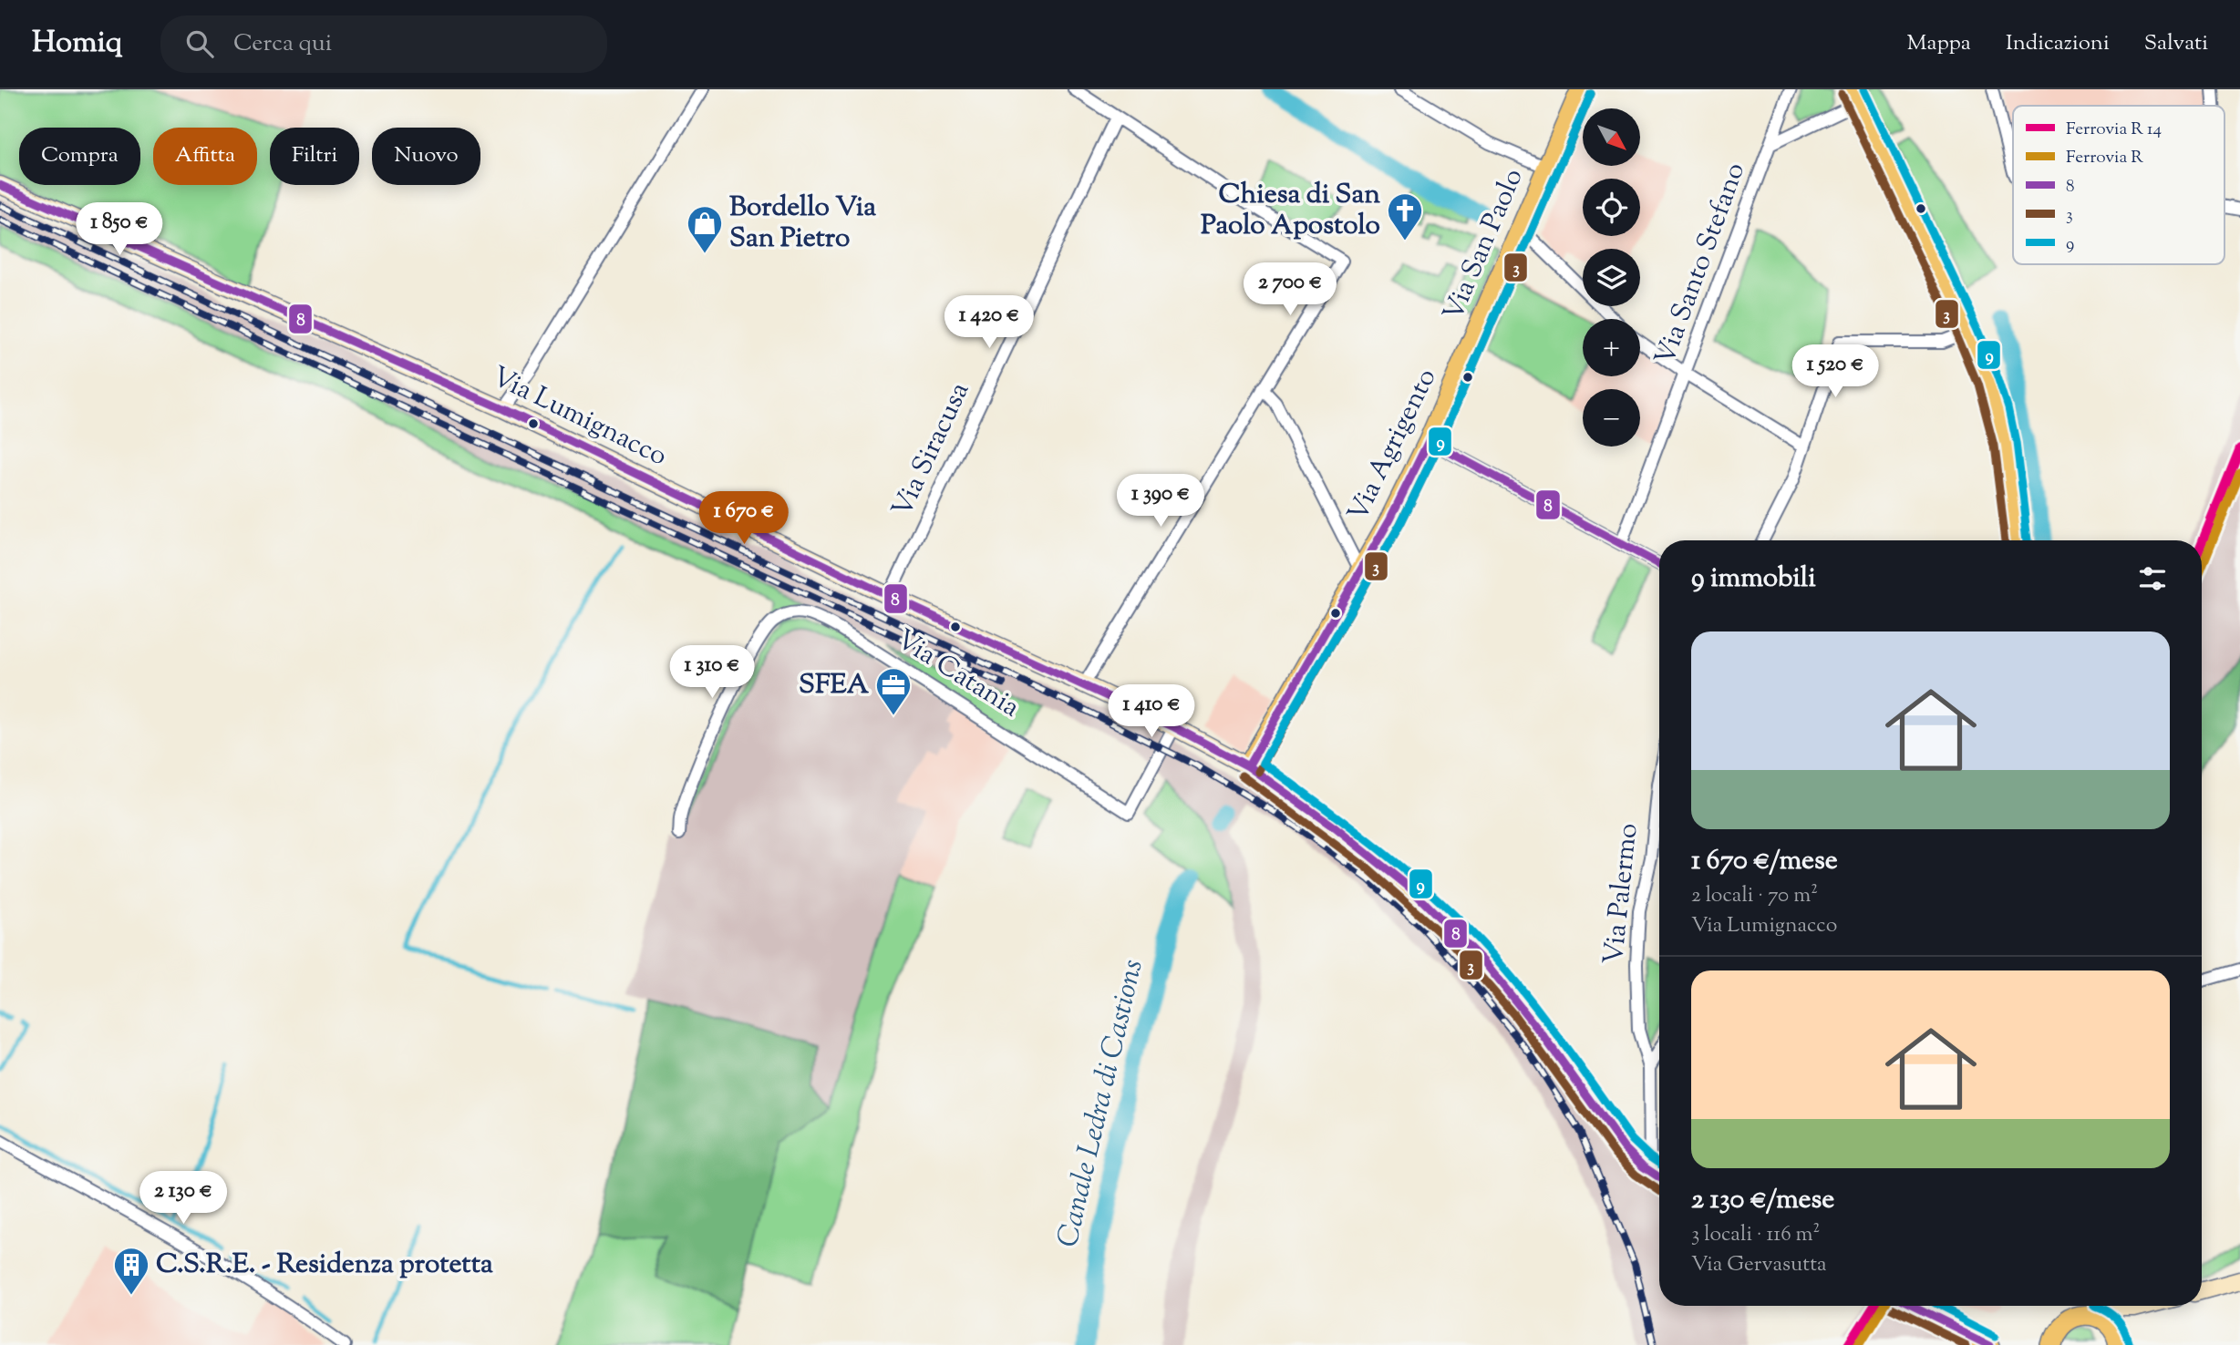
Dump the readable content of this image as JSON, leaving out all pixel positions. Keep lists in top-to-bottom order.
{
  "streets": {
    "main road": ["Via San Paolo", "Via Lumignacco", "Via Agrigento"],
    "street": [
      "Via Santo Stefano",
      "Via Siracusa",
      "Via Catania",
      "Via Palermo"
    ]
  },
  "crossings": [
    ["Via San Paolo", "Via Agrigento"],
    ["Via Lumignacco", "Via Agrigento"],
    ["Via Lumignacco", "Via Siracusa"],
    ["Via Lumignacco", "Via Catania"],
    ["Via Lumignacco", "Via Palermo"]
  ],
  "water": ["Canale Ledra di Castions"],
  "places": {
    "church": ["Chiesa di San Paolo Apostolo"],
    "shop": ["Bordello Via San Pietro"],
    "office": ["SFEA"],
    "building": ["C.S.R.E. - Residenza protetta"]
  },
  "lines": [
    "transit line 9",
    "transit line 3",
    "transit line 8",
    "rail line R"
  ],
  "legend": [
    "Ferrovia R 14",
    "Ferrovia R",
    "8",
    "3",
    "9"
  ],
  "north": "bottom right",
  "page": {
    "header": "Homiq",
    "search": "Cerca qui",
    "nav": ["Mappa", "Indicazioni", "Salvati"],
    "map_buttons": ["+", "−"],
    "chip": [
      "Compra",
      "Affitta",
      "Filtri",
      "Nuovo"
    ],
    "price": [
      "1 850 €",
      "2 700 €",
      "1 420 €",
      "1 520 €",
      "1 390 €",
      "1 670 €",
      "1 310 €",
      "1 410 €",
      "2 130 €"
    ],
    "heading": "9 immobili",
    "list": [
      {
        "name": "1 670 €/mese",
        "note": "2 locali · 70 m² · Via Lumignacco"
      },
      {
        "name": "2 130 €/mese",
        "note": "3 locali · 116 m² · Via Gervasutta"
      }
    ]
  }
}
